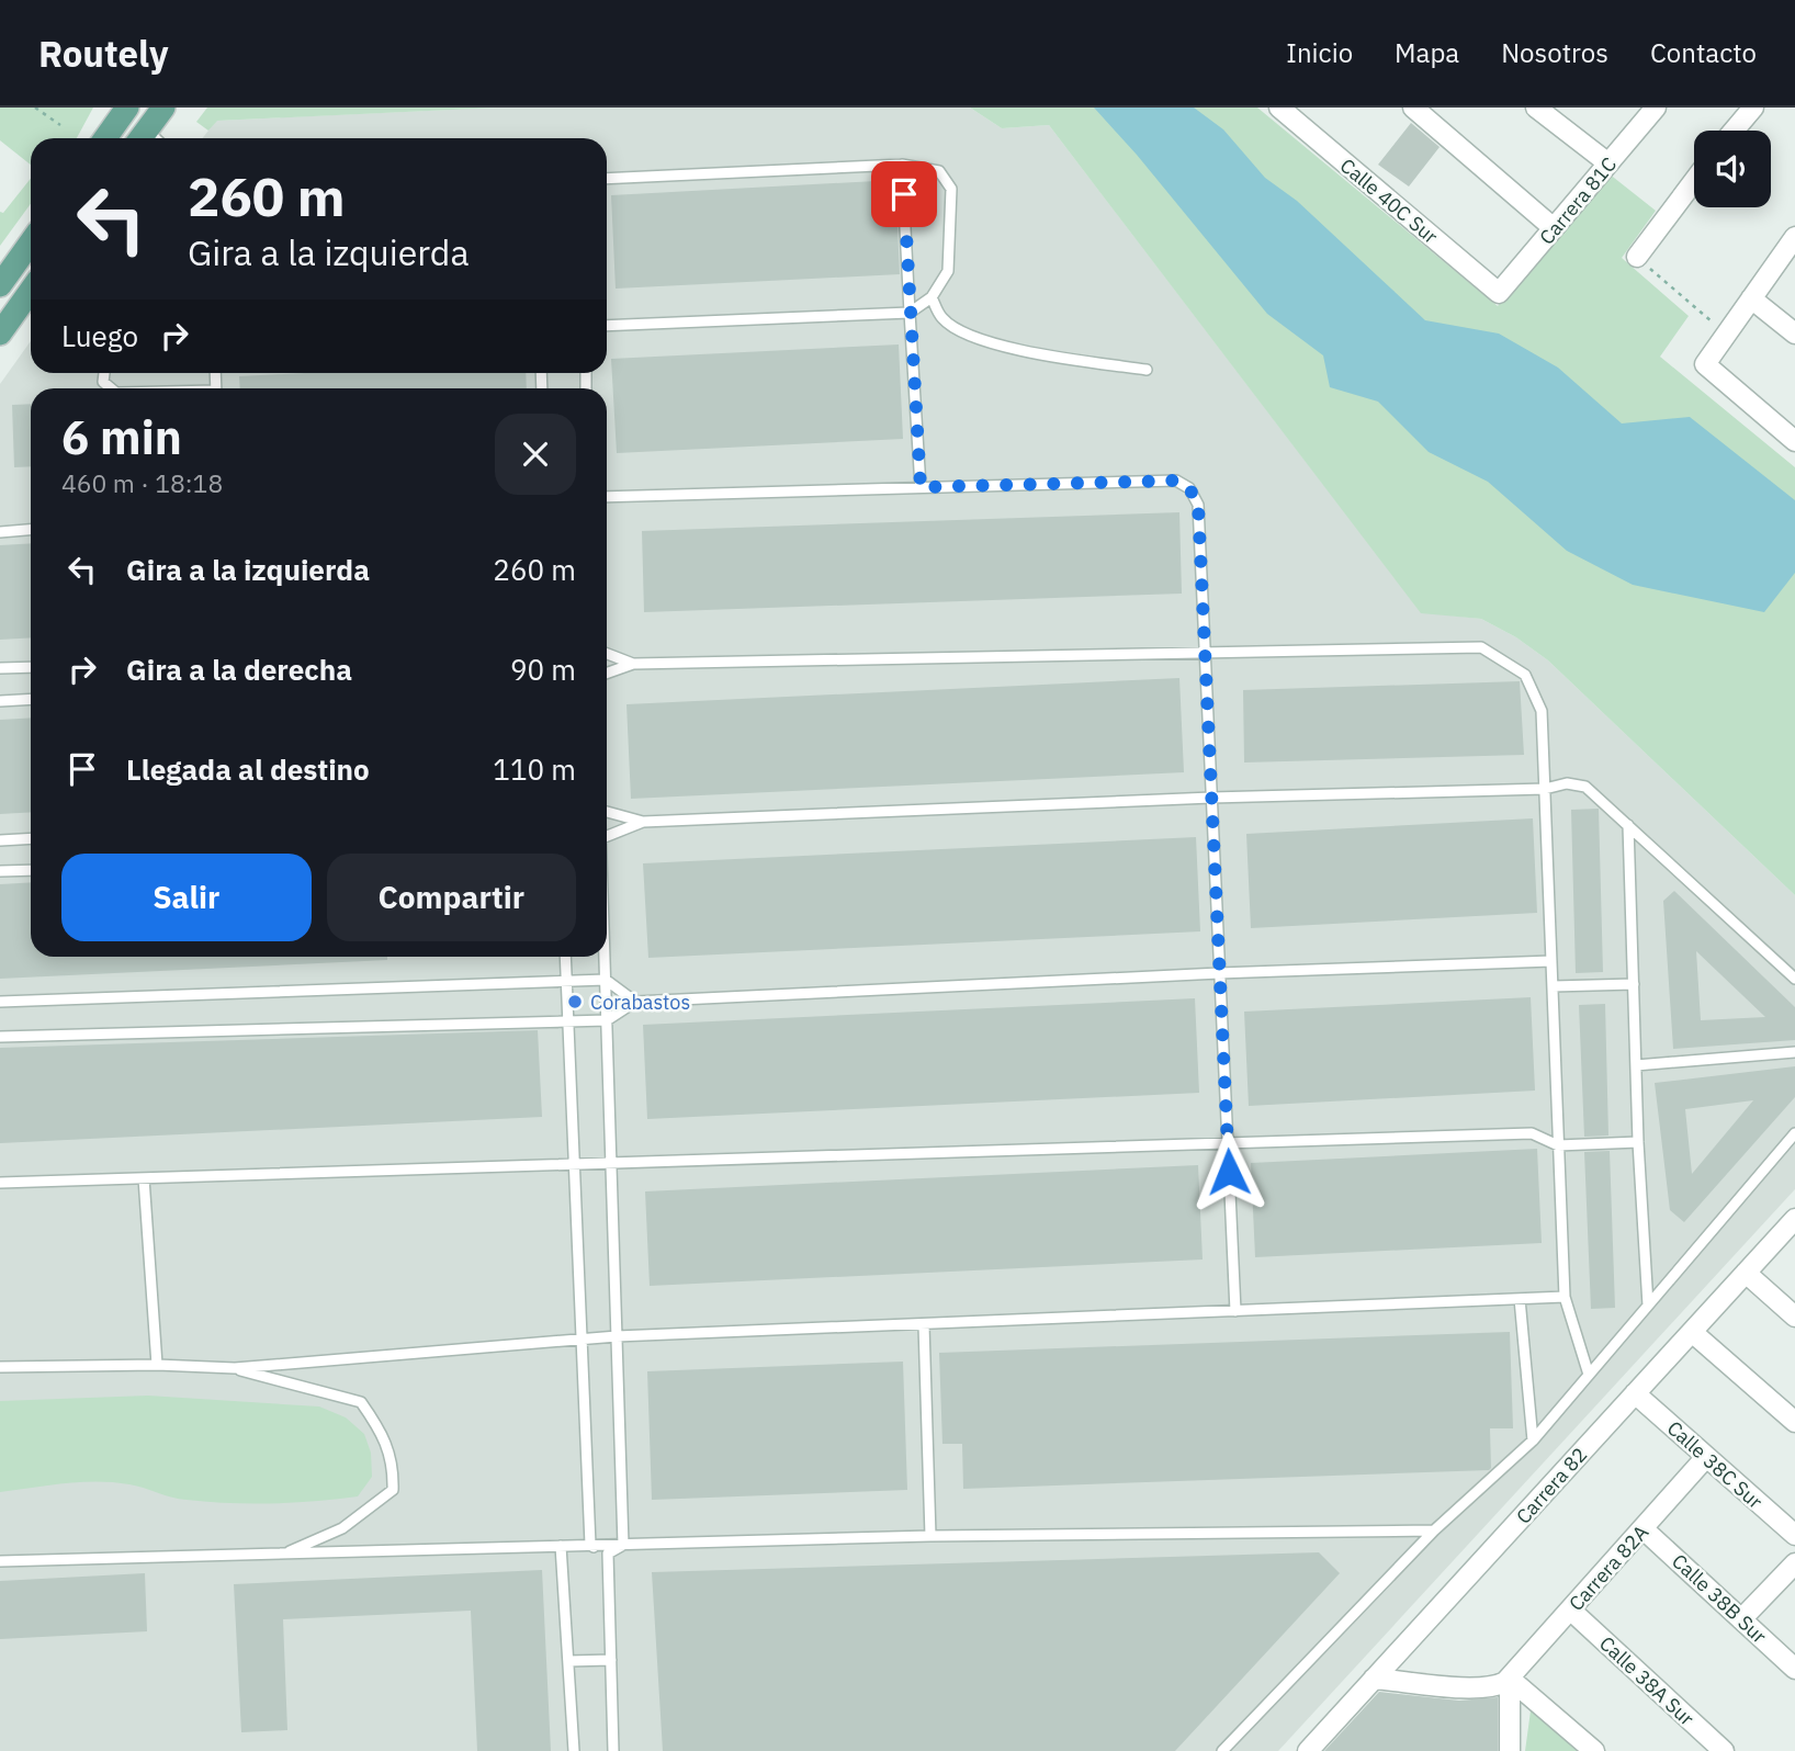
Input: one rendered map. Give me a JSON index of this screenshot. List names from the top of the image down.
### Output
{
  "streets": {
    "street": [
      "Calle 40C Sur",
      "Carrera 81C",
      "Calle 38C Sur",
      "Carrera 82",
      "Carrera 82A",
      "Calle 38B Sur",
      "Calle 38A Sur"
    ]
  },
  "crossings": [
    ["Calle 40C Sur", "Carrera 81C"],
    ["Calle 38C Sur", "Carrera 82"],
    ["Calle 38C Sur", "Carrera 82A"],
    ["Carrera 82A", "Calle 38B Sur"],
    ["Carrera 82A", "Calle 38A Sur"]
  ],
  "places": ["Corabastos"],
  "page": {
    "header": "Routely",
    "nav": [
      "Inicio",
      "Mapa",
      "Nosotros",
      "Contacto"
    ],
    "turn": ["260 m", "Gira a la izquierda"],
    "then": "Luego",
    "heading": ["6 min", "460 m · 18:18"],
    "list": [
      {
        "name": "Gira a la izquierda",
        "value": "260 m"
      },
      {
        "name": "Gira a la derecha",
        "value": "90 m"
      },
      {
        "name": "Llegada al destino",
        "value": "110 m"
      }
    ],
    "buttons": ["Salir", "Compartir"]
  }
}
